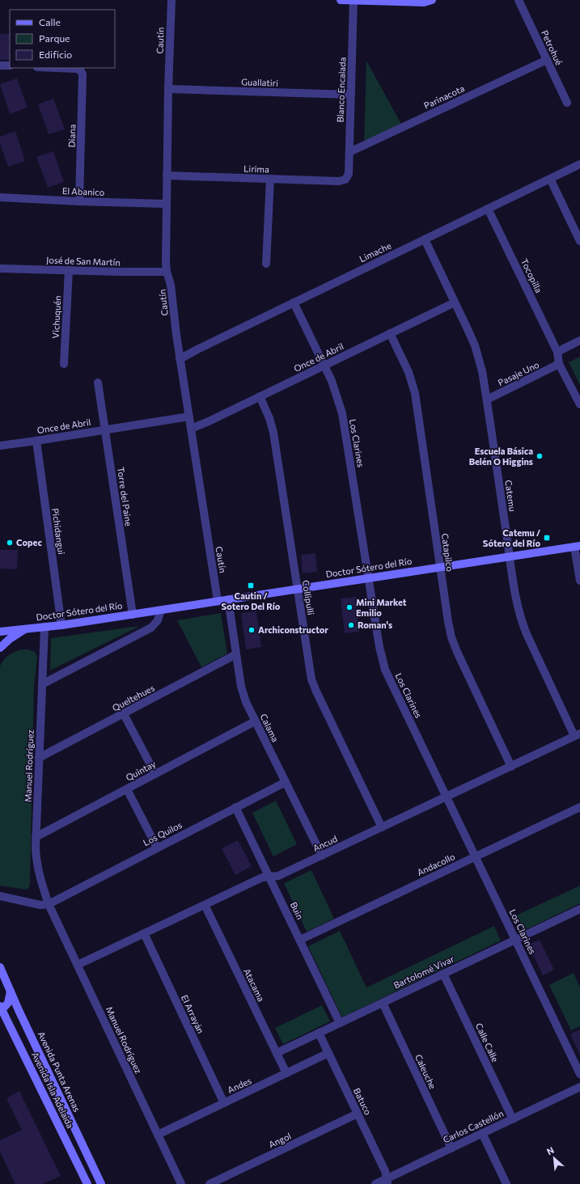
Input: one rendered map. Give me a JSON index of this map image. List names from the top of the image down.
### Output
{
  "streets": {
    "main road": ["Doctor Sótero del Río", "Avenida Punta Arenas", "Avenida Isla Adelaida"],
    "street": [
      "Cautín",
      "Petrohué",
      "Guallatiri",
      "Blanco Encalada",
      "Parinacota",
      "Diana",
      "Lirima",
      "El Abanico",
      "Limache",
      "José de San Martín",
      "Tocopilla",
      "Vichuquén",
      "Once de Abril",
      "Pasaje Uno",
      "Los Clarines",
      "Catemu",
      "Torre del Paine",
      "Pichidangui",
      "Catapilco",
      "Collipulli",
      "Queltehues",
      "Calama",
      "Manuel Rodríguez",
      "Quintay",
      "Los Quilos",
      "Ancud",
      "Andacollo",
      "Buin",
      "Bartolomé Vivar",
      "Atacama",
      "El Arrayán",
      "Calle Calle",
      "Caleuche",
      "Andes",
      "Batuco",
      "Carlos Castellón",
      "Angol"
    ]
  },
  "crossings": [
    ["Cautín", "Guallatiri"],
    ["Cautín", "Lirima"],
    ["Cautín", "El Abanico"],
    ["Cautín", "Limache"],
    ["Cautín", "José de San Martín"],
    ["Cautín", "Once de Abril"],
    ["Cautín", "Doctor Sótero del Río"],
    ["Petrohué", "Parinacota"],
    ["Guallatiri", "Blanco Encalada"],
    ["Blanco Encalada", "Parinacota"],
    ["Blanco Encalada", "Lirima"],
    ["Diana", "El Abanico"],
    ["Limache", "Tocopilla"],
    ["Limache", "Los Clarines"],
    ["Limache", "Catemu"],
    ["José de San Martín", "Vichuquén"],
    ["Tocopilla", "Pasaje Uno"],
    ["Once de Abril", "Los Clarines"],
    ["Once de Abril", "Catemu"],
    ["Once de Abril", "Torre del Paine"],
    ["Once de Abril", "Pichidangui"],
    ["Once de Abril", "Catapilco"],
    ["Once de Abril", "Collipulli"],
    ["Pasaje Uno", "Catemu"],
    ["Los Clarines", "Doctor Sótero del Río"],
    ["Los Clarines", "Ancud"],
    ["Los Clarines", "Andacollo"],
    ["Los Clarines", "Bartolomé Vivar"],
    ["Catemu", "Doctor Sótero del Río"],
    ["Catemu", "Ancud"],
    ["Torre del Paine", "Doctor Sótero del Río"],
    ["Pichidangui", "Doctor Sótero del Río"],
    ["Catapilco", "Doctor Sótero del Río"],
    ["Catapilco", "Ancud"],
    ["Doctor Sótero del Río", "Collipulli"],
    ["Doctor Sótero del Río", "Calama"],
    ["Doctor Sótero del Río", "Manuel Rodríguez"],
    ["Collipulli", "Ancud"],
    ["Queltehues", "Calama"],
    ["Queltehues", "Manuel Rodríguez"],
    ["Calama", "Quintay"],
    ["Calama", "Los Quilos"],
    ["Calama", "Ancud"],
    ["Manuel Rodríguez", "Quintay"],
    ["Manuel Rodríguez", "Los Quilos"],
    ["Manuel Rodríguez", "Ancud"],
    ["Manuel Rodríguez", "Andes"],
    ["Los Quilos", "Buin"],
    ["Ancud", "Buin"],
    ["Ancud", "Atacama"],
    ["Ancud", "El Arrayán"],
    ["Andacollo", "Buin"],
    ["Buin", "Bartolomé Vivar"],
    ["Bartolomé Vivar", "Atacama"],
    ["Bartolomé Vivar", "Calle Calle"],
    ["Bartolomé Vivar", "Caleuche"],
    ["Bartolomé Vivar", "Batuco"],
    ["Atacama", "Andes"],
    ["El Arrayán", "Andes"],
    ["Calle Calle", "Carlos Castellón"],
    ["Caleuche", "Carlos Castellón"],
    ["Andes", "Batuco"],
    ["Batuco", "Carlos Castellón"],
    ["Batuco", "Angol"]
  ],
  "places": {
    "other": [
      "Escuela Básica Belén O Higgins",
      "Copec",
      "Mini Market Emilio",
      "Roman's",
      "Archiconstructor"
    ],
    "transit": ["Catemu / Sótero del Río", "Cautin / Sotero Del Río"]
  },
  "legend": ["Calle", "Parque", "Edificio"],
  "north": "top left"
}
